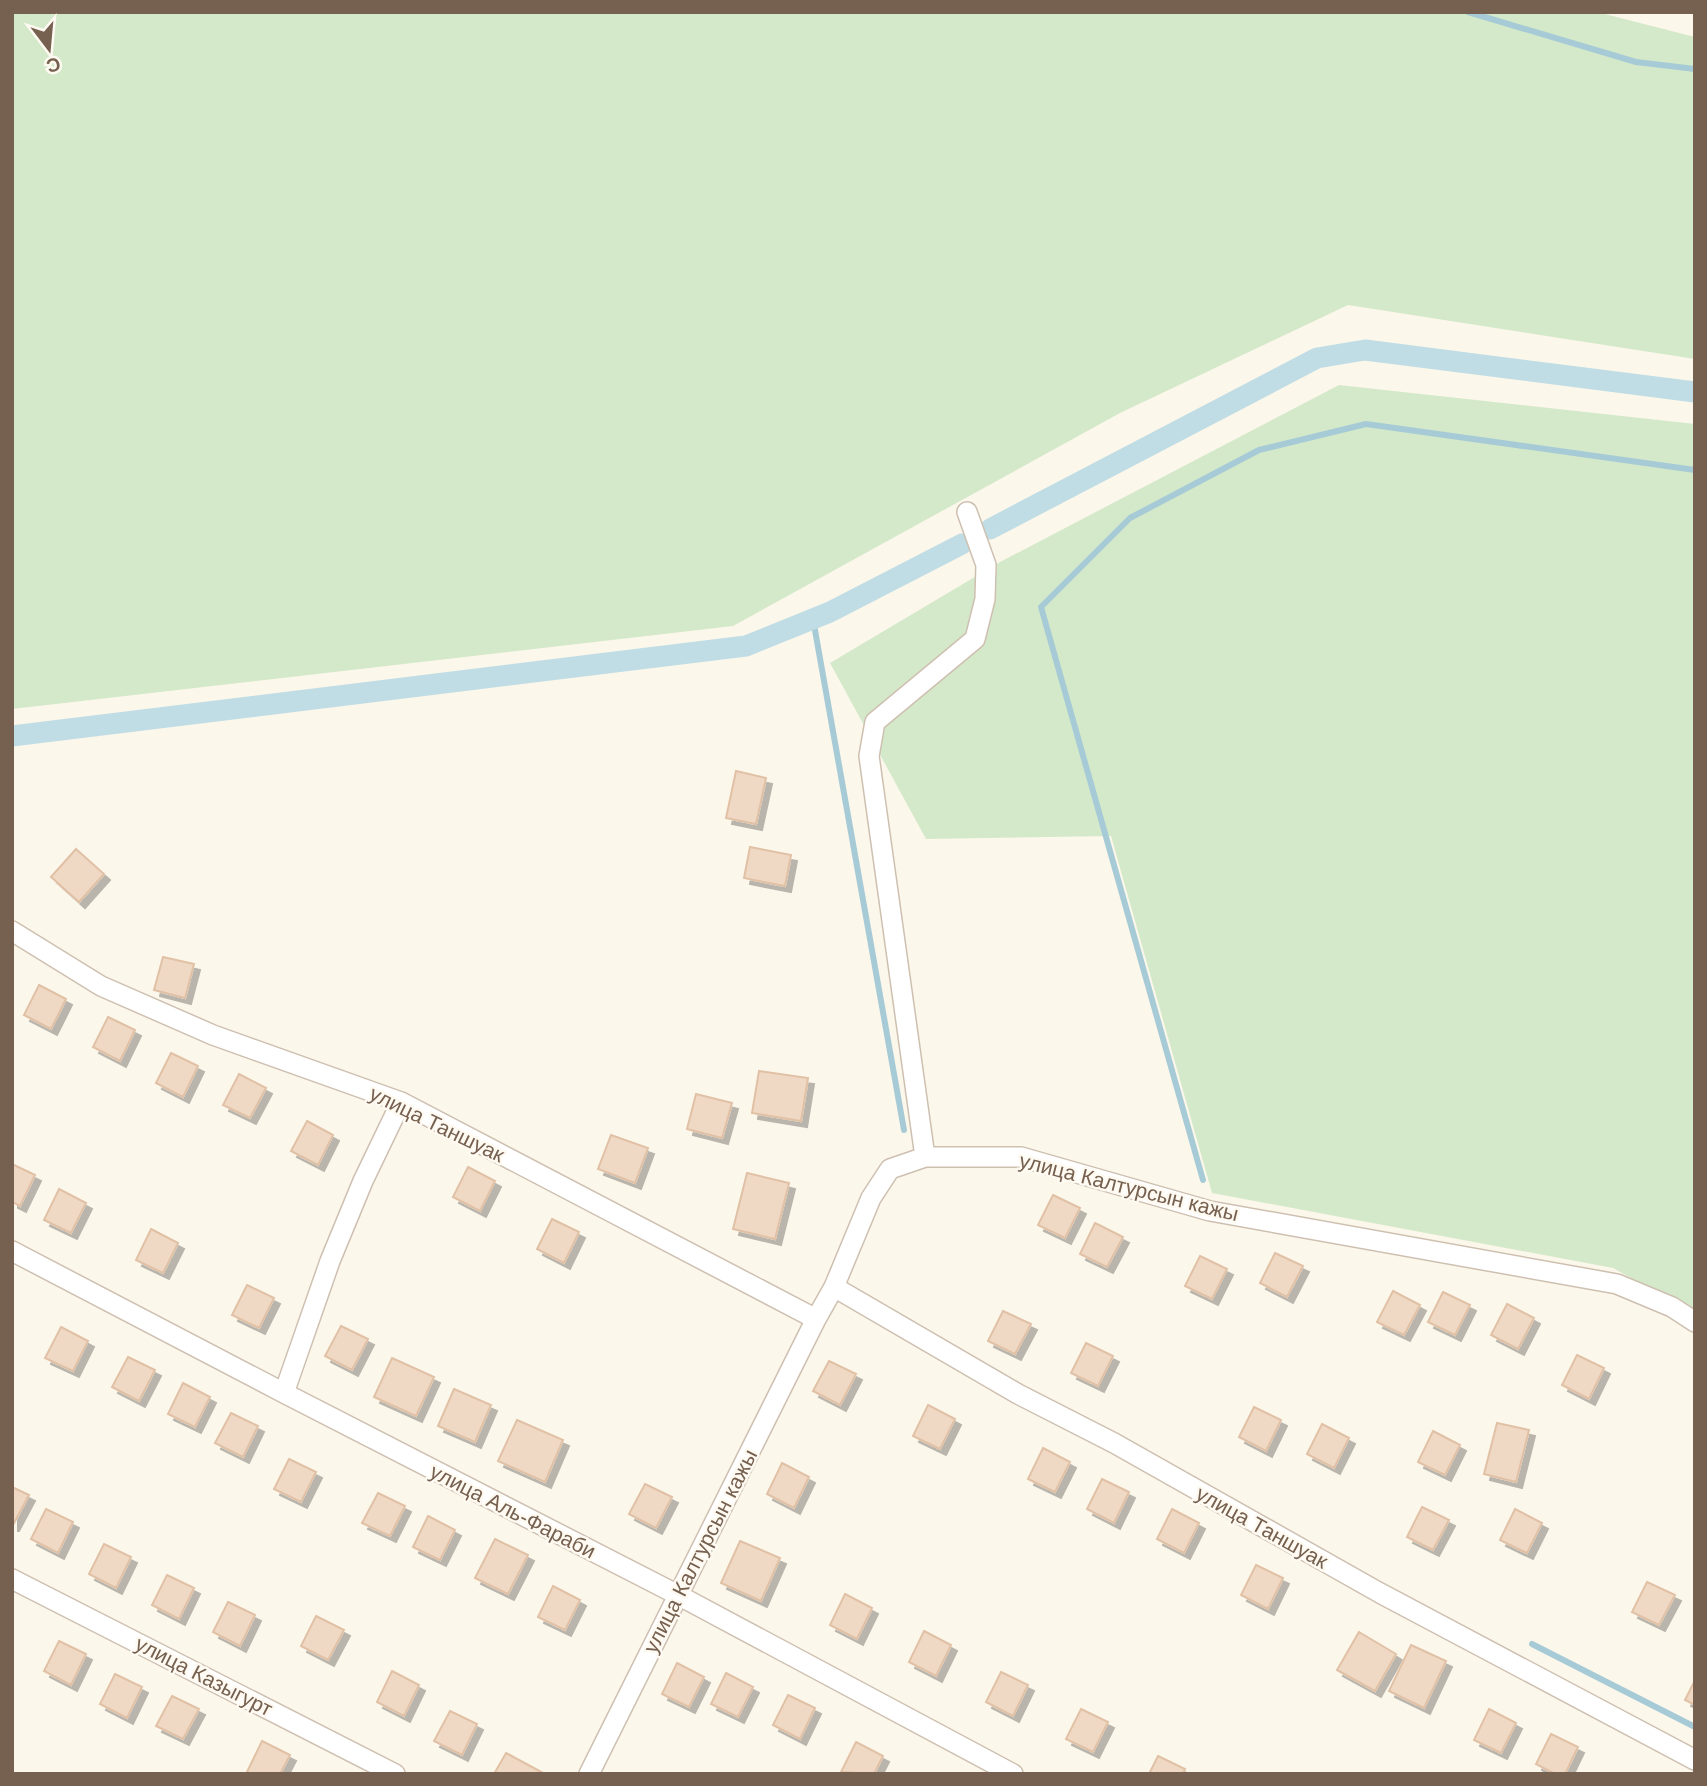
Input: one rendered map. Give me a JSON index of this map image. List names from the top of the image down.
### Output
{
  "streets": {
    "street": [
      "улица Таншуак",
      "улица Калтурсын кажы",
      "улица Аль-Фараби",
      "улица Казыгурт"
    ]
  },
  "crossings": [
    ["улица Таншуак", "улица Калтурсын кажы"],
    ["улица Калтурсын кажы", "улица Аль-Фараби"]
  ],
  "north": "bottom"
}
